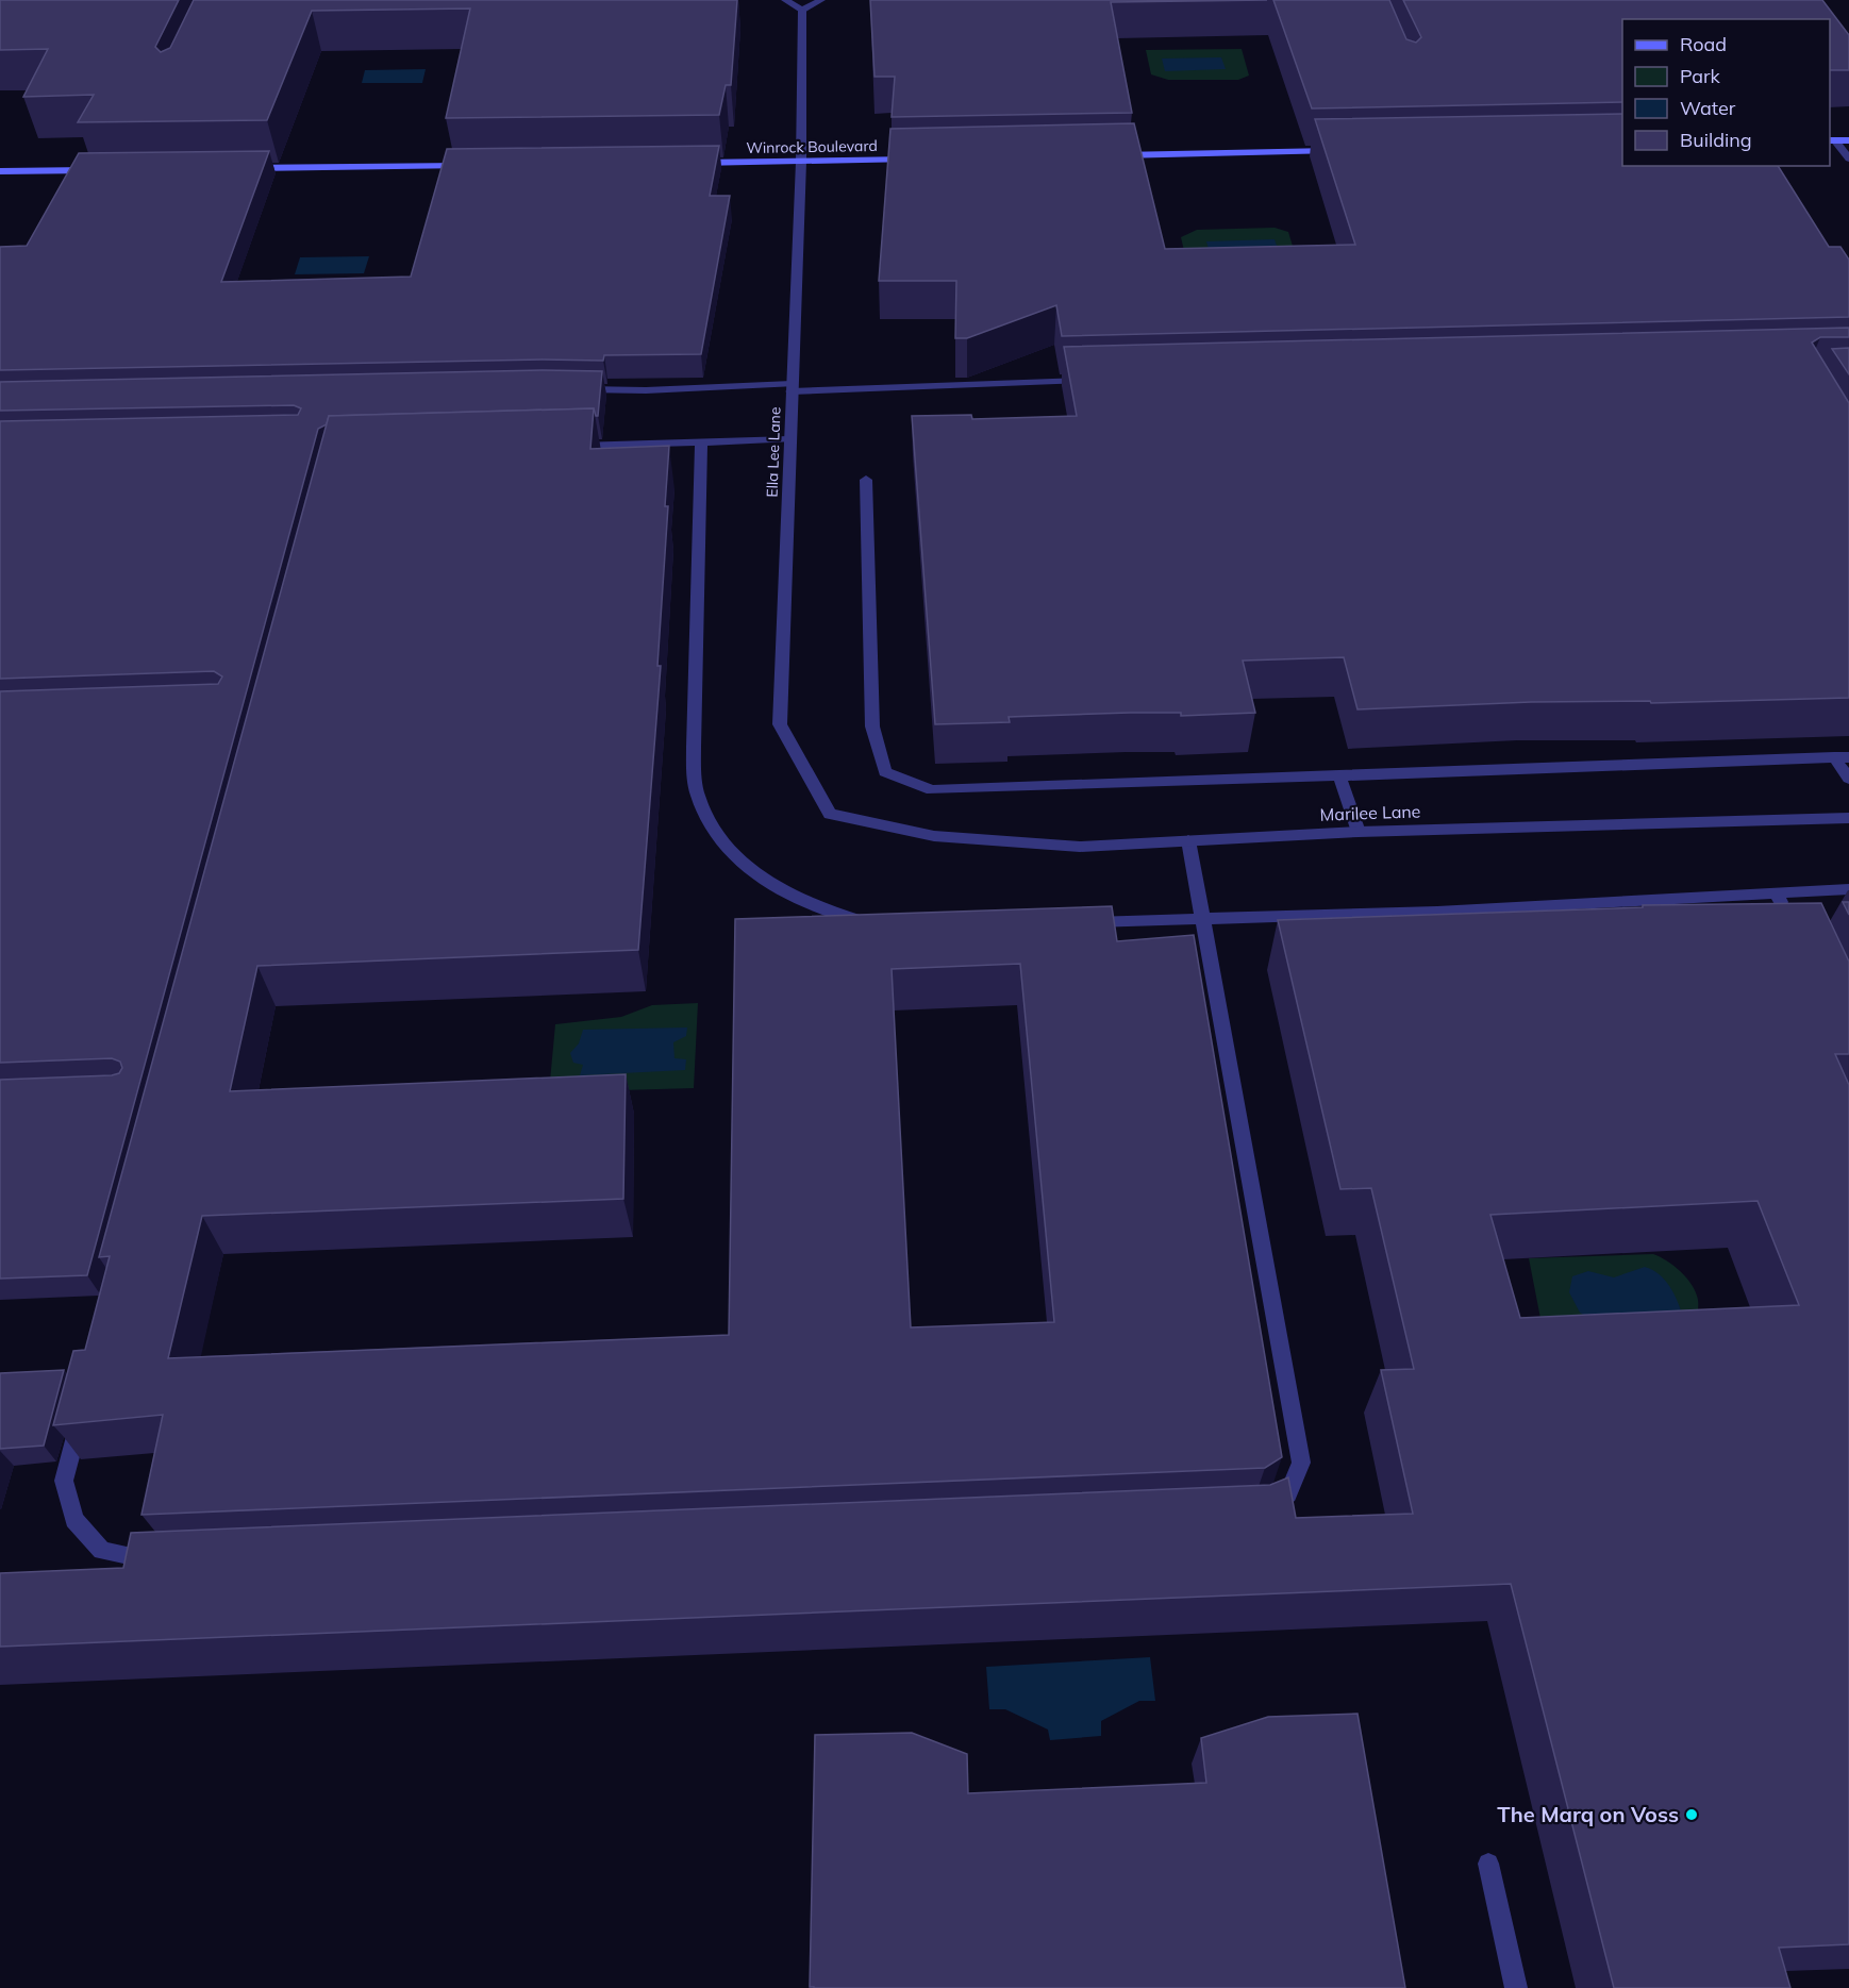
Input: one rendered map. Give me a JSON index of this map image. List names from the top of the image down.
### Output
{
  "streets": {
    "street": ["Winrock Boulevard", "Ella Lee Lane", "Marilee Lane"]
  },
  "crossings": [
    ["Winrock Boulevard", "Ella Lee Lane"],
    ["Ella Lee Lane", "Marilee Lane"]
  ],
  "places": ["The Marq on Voss"],
  "legend": [
    "Road",
    "Park",
    "Water",
    "Building"
  ]
}
